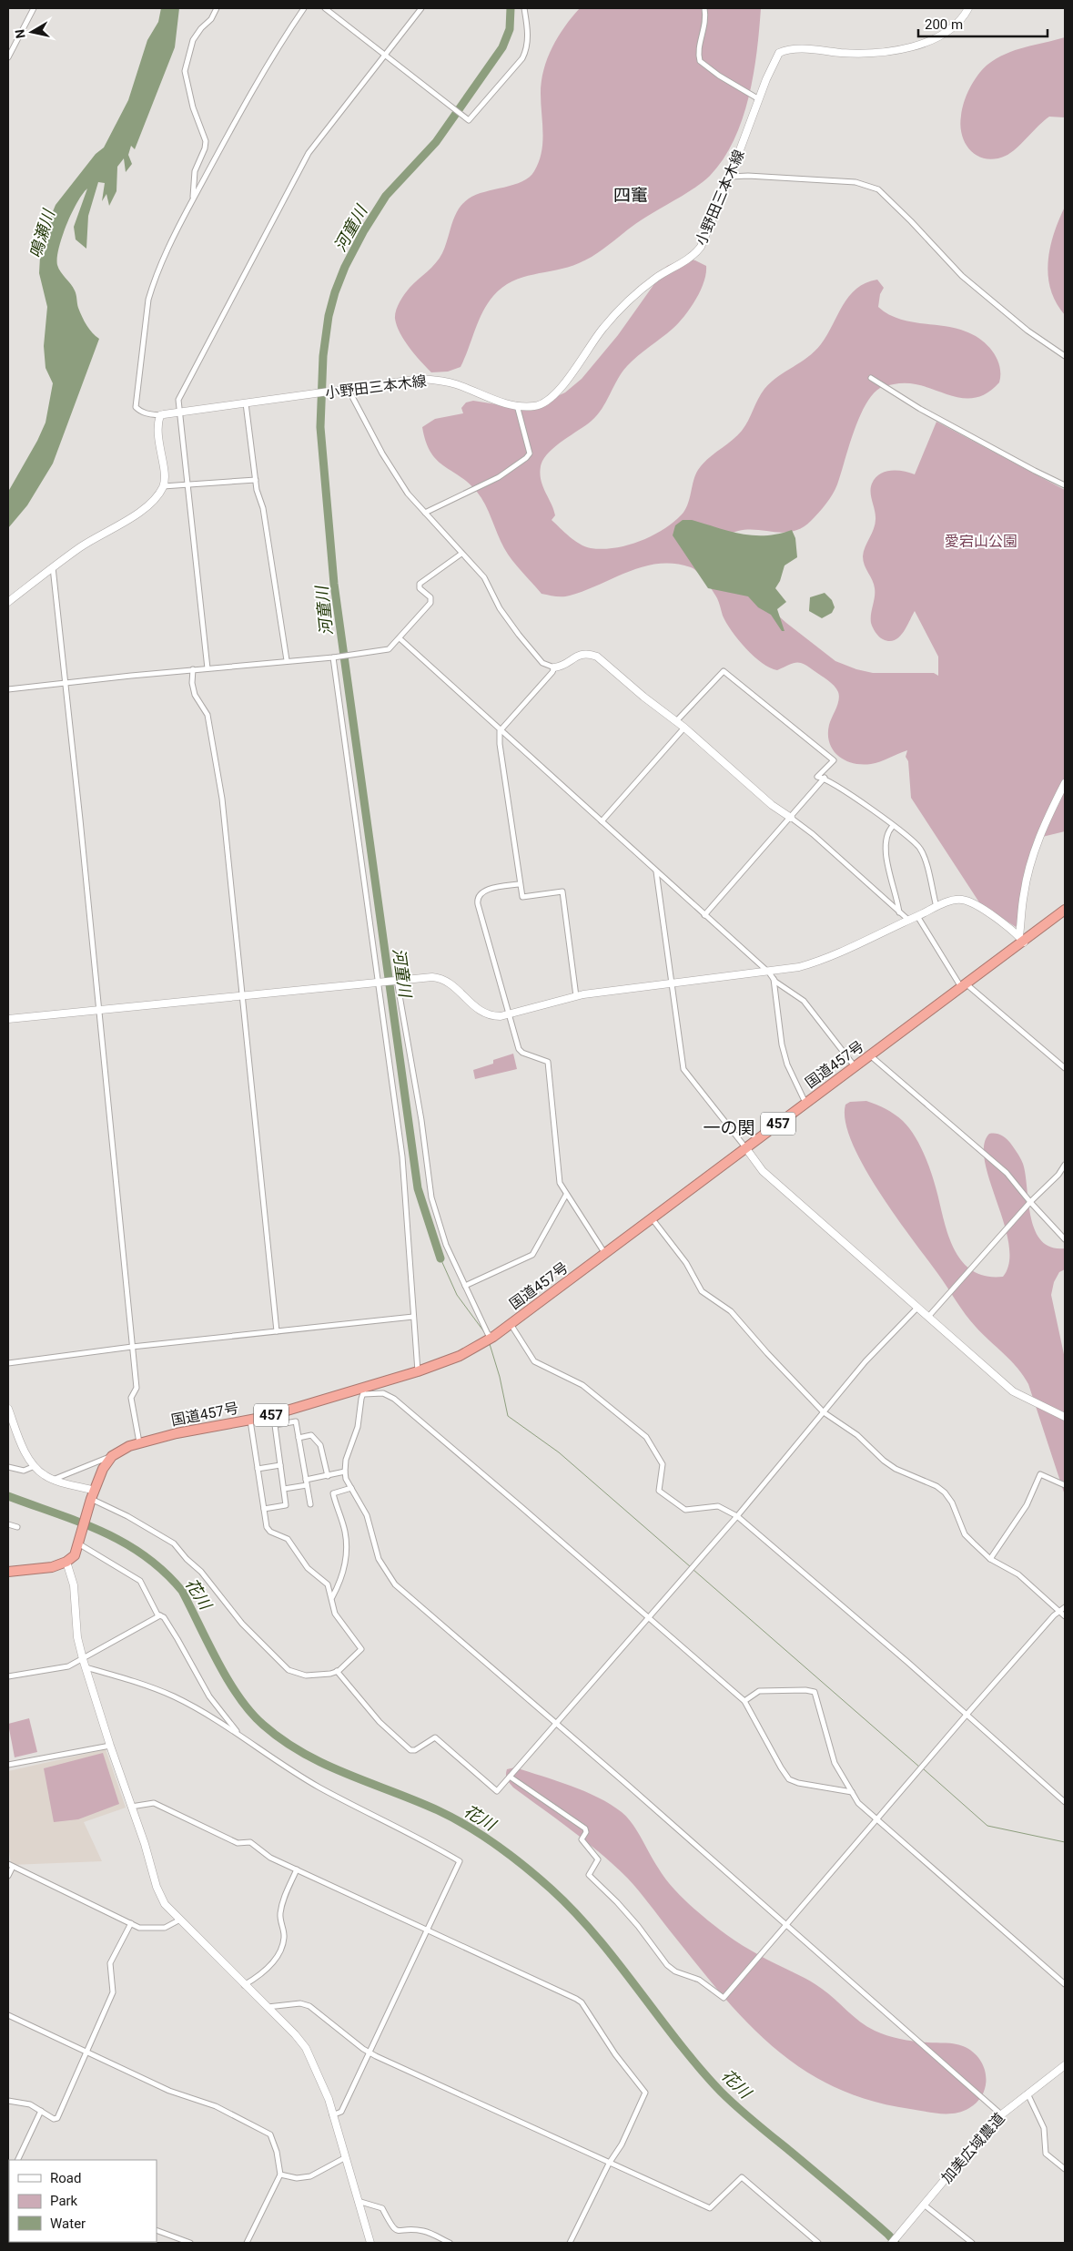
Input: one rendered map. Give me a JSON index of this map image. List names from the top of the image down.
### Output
{
  "streets": {
    "highway": ["国道457号", "457"],
    "street": ["小野田三本木線", "加美広域農道"]
  },
  "districts": ["四竃", "一の関"],
  "water": ["河童川", "鳴瀬川", "花川"],
  "parks": ["愛宕山公園"],
  "legend": ["Road", "Park", "Water"],
  "scale_bar": "200 m",
  "north": "left"
}
